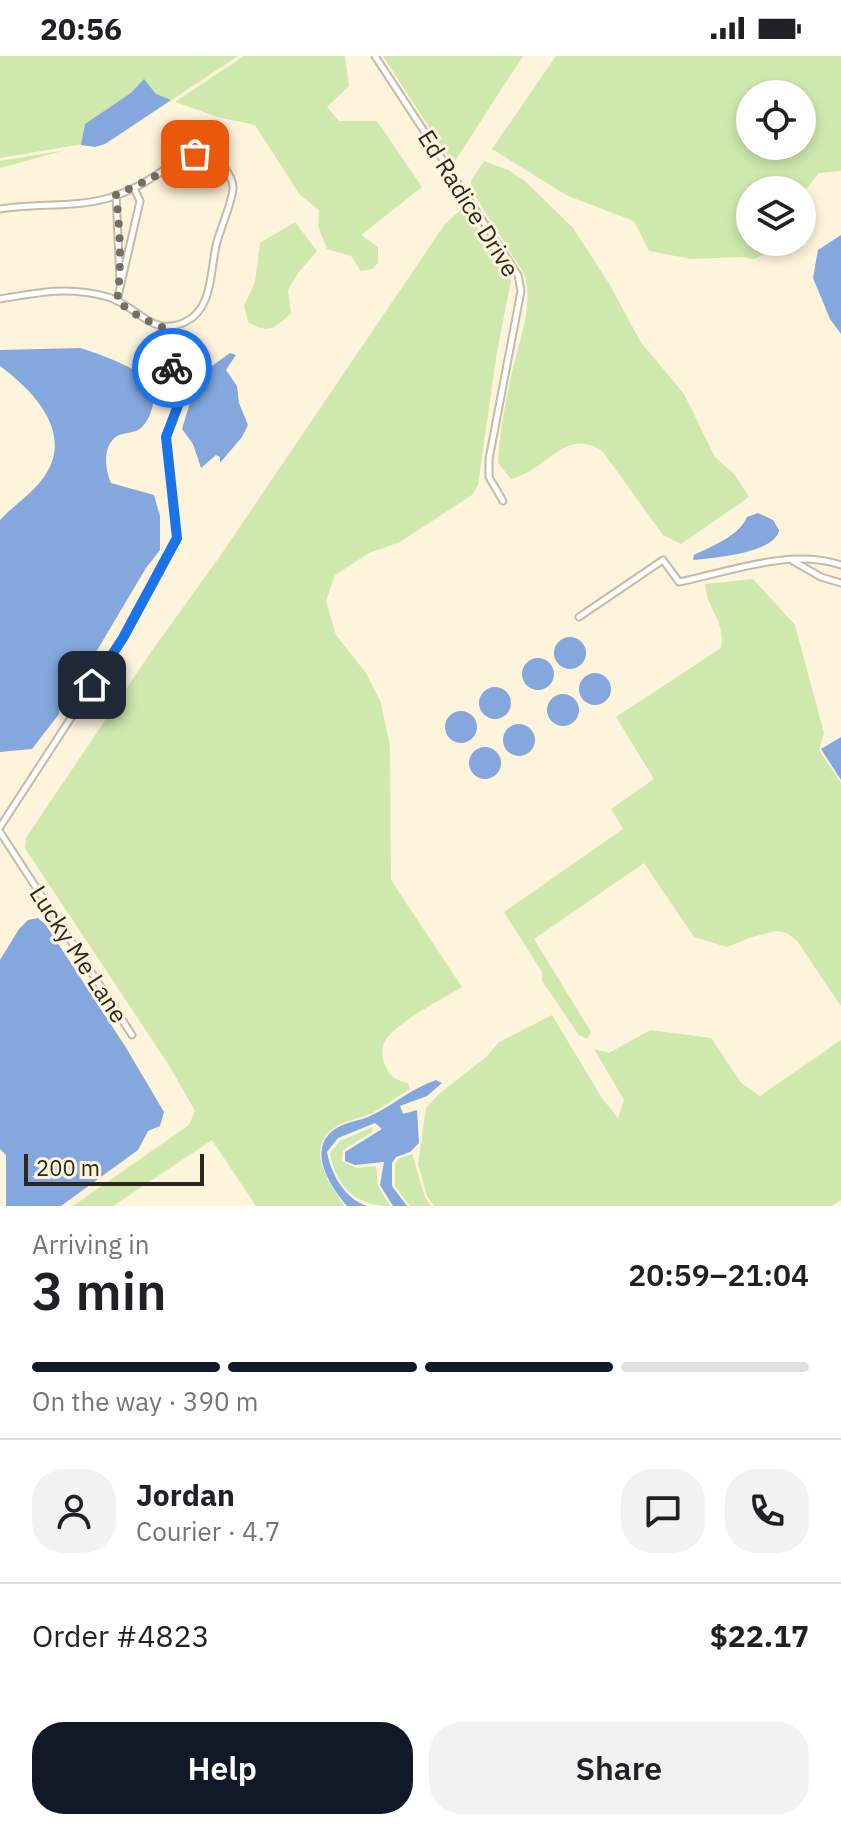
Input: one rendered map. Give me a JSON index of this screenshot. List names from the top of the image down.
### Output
{
  "streets": {
    "street": ["Ed Radice Drive", "Lucky Me Lane"]
  },
  "scale_bar": "200 m",
  "page": {
    "status": "20:56",
    "scale": "200 m",
    "heading": ["3 min", "Arriving in", "20:59–21:04"],
    "panel": [
      "Jordan",
      "Courier · 4.7",
      "Order #4823",
      "$22.17"
    ],
    "bar": "On the way · 390 m",
    "buttons": ["Help", "Share"]
  }
}
